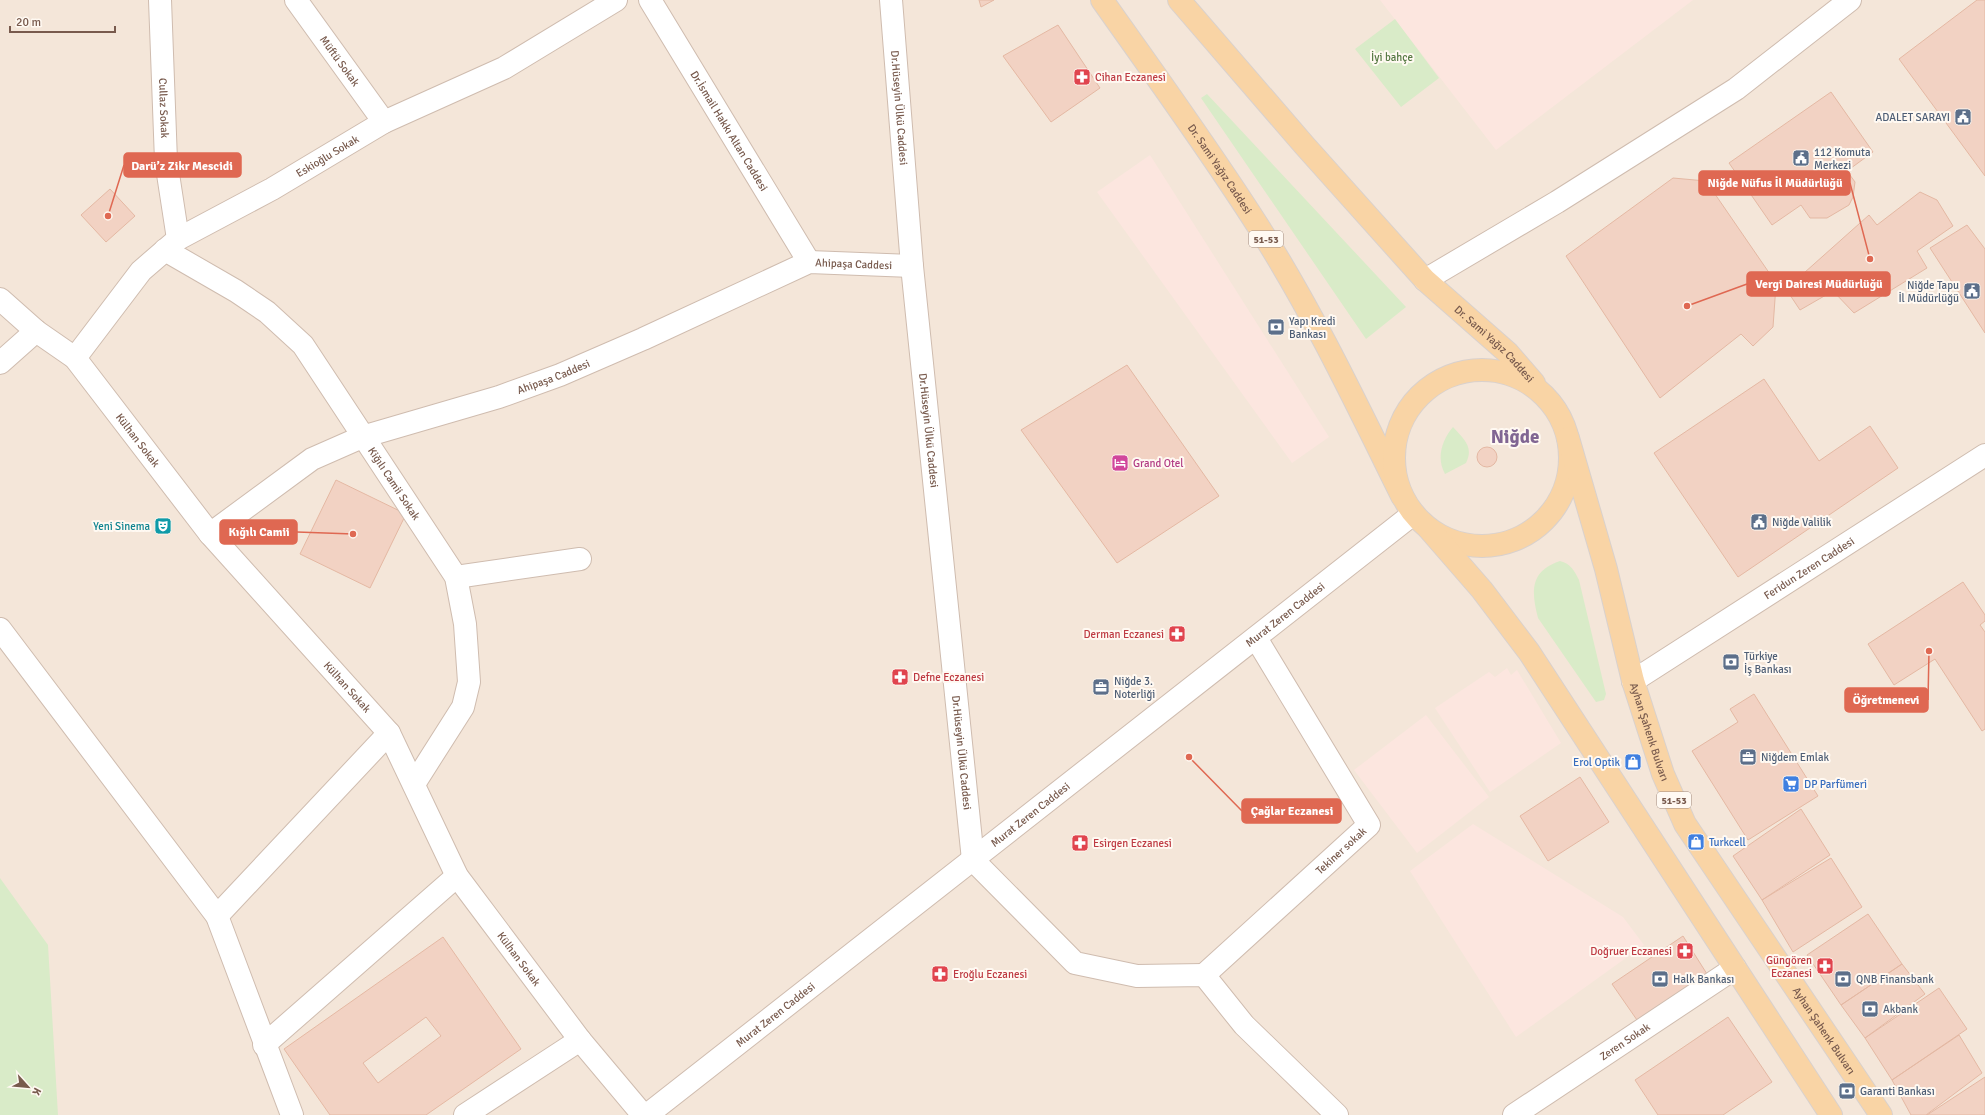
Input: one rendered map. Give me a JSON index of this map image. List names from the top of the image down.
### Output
{
  "streets": {
    "main road": ["Dr. Sami Yağız Caddesi", "51-53", "Ayhan Şahenk Bulvarı"],
    "street": [
      "Müftü Sokak",
      "Cullaz Sokak",
      "Dr.Hüseyin Ülkü Caddesi",
      "Dr.İsmail Hakkı Altan Caddesi",
      "Eskioğlu Sokak",
      "Ahipaşa Caddesi",
      "Külhan Sokak",
      "Kiğılı Camii Sokak",
      "Feridun Zeren Caddesi",
      "Murat Zeren Caddesi",
      "Tekiner sokak",
      "Zeren Sokak"
    ]
  },
  "crossings": [
    ["Müftü Sokak", "Eskioğlu Sokak"],
    ["Cullaz Sokak", "Eskioğlu Sokak"],
    ["Cullaz Sokak", "Kiğılı Camii Sokak"],
    ["Dr.Hüseyin Ülkü Caddesi", "Ahipaşa Caddesi"],
    ["Dr.Hüseyin Ülkü Caddesi", "Murat Zeren Caddesi"],
    ["Dr.İsmail Hakkı Altan Caddesi", "Ahipaşa Caddesi"],
    ["Eskioğlu Sokak", "Külhan Sokak"],
    ["Eskioğlu Sokak", "Kiğılı Camii Sokak"],
    ["Ahipaşa Caddesi", "Külhan Sokak"],
    ["Ahipaşa Caddesi", "Kiğılı Camii Sokak"],
    ["Külhan Sokak", "Kiğılı Camii Sokak"],
    ["Feridun Zeren Caddesi", "Ayhan Şahenk Bulvarı"],
    ["Murat Zeren Caddesi", "Tekiner sokak"]
  ],
  "districts": ["Niğde"],
  "parks": ["İyi bahçe"],
  "places": {
    "pharmacy": [
      "Cihan Eczanesi",
      "Derman Eczanesi",
      "Defne Eczanesi",
      "Esirgen Eczanesi",
      "Doğruer Eczanesi",
      "Güngören Eczanesi",
      "Eroğlu Eczanesi"
    ],
    "public building": [
      "ADALET SARAYI",
      "112 Komuta Merkezi",
      "Niğde Tapu İl Müdürlüğü",
      "Niğde Valilik"
    ],
    "other": [
      "Darü’z Zikr Mescidi",
      "Niğde Nüfus İl Müdürlüğü",
      "Vergi Dairesi Müdürlüğü",
      "Kığılı Camii",
      "Öğretmenevi",
      "Çağlar Eczanesi"
    ],
    "bank": [
      "Yapı Kredi Bankası",
      "Türkiye İş Bankası",
      "Halk Bankası",
      "QNB Finansbank",
      "Akbank",
      "Garanti Bankası"
    ],
    "hotel": ["Grand Otel"],
    "theatre": ["Yeni Sinema"],
    "office": ["Niğde 3. Noterliği", "Niğdem Emlak"],
    "shop": ["Erol Optik", "Turkcell"],
    "supermarket": ["DP Parfümeri"]
  },
  "scale_bar": "20 m",
  "north": "bottom right"
}
